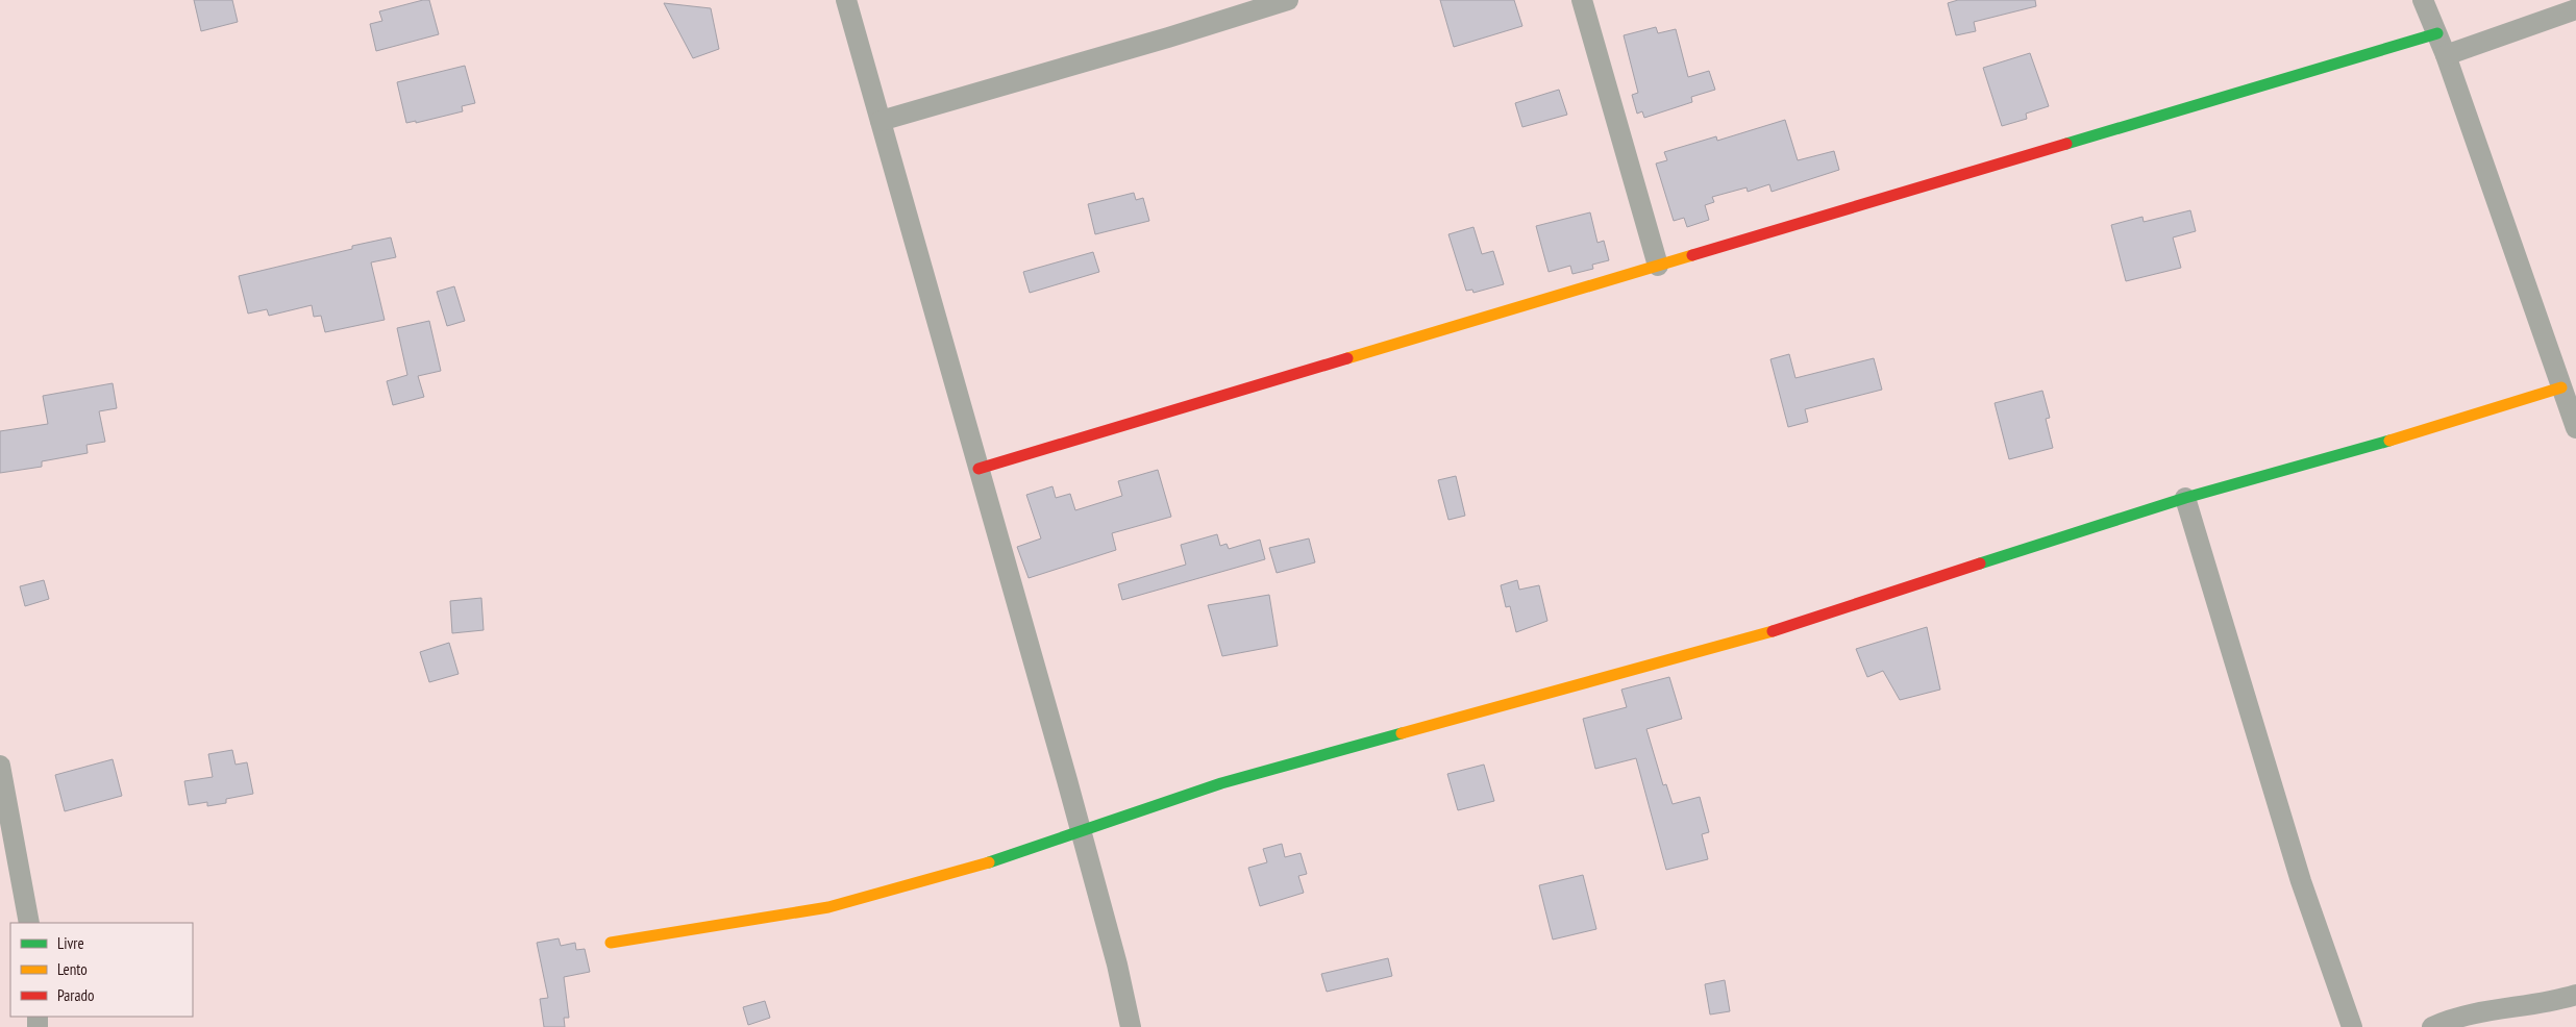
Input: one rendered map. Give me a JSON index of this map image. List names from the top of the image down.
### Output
{
  "legend": ["Livre", "Lento", "Parado"]
}
